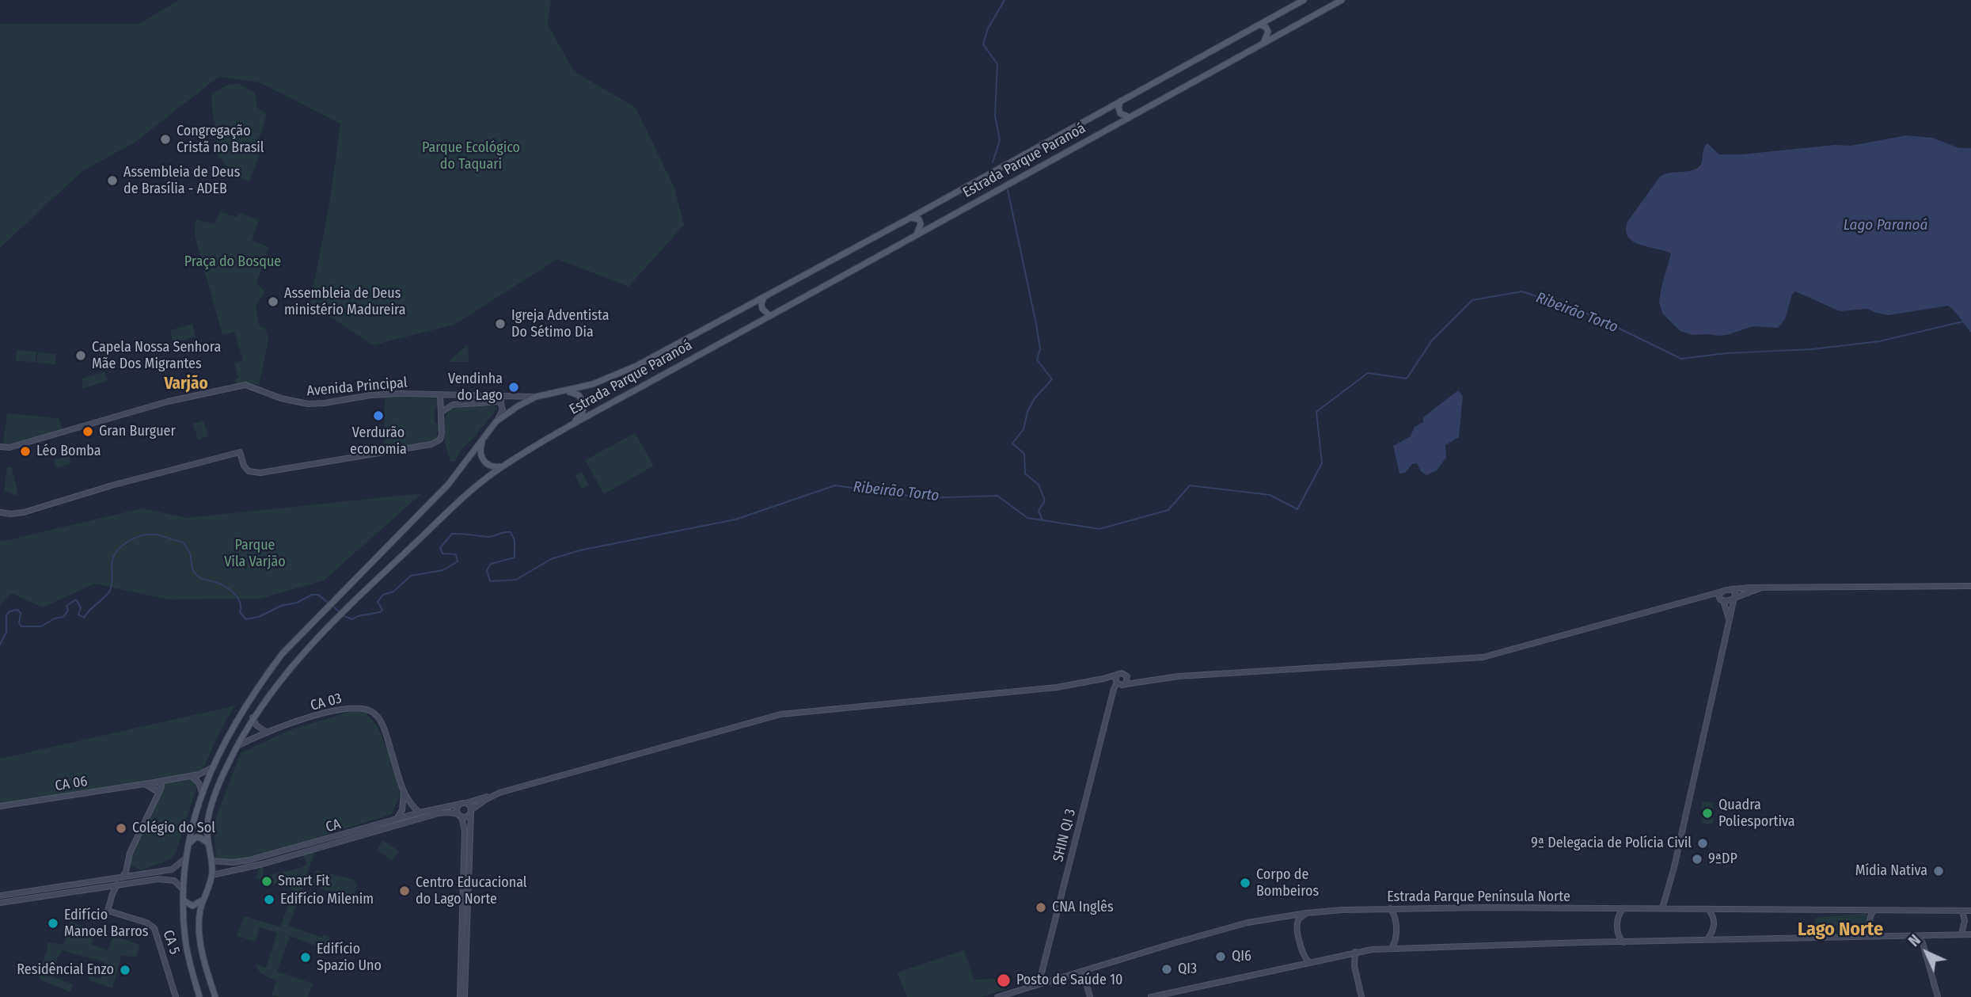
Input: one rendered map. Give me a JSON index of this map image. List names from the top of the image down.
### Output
{
  "streets": {
    "main road": ["Estrada Parque Paranoá"],
    "street": [
      "Avenida Principal",
      "CA 03",
      "CA 06",
      "CA",
      "SHIN QI 3",
      "Estrada Parque Península Norte",
      "CA 5"
    ]
  },
  "crossings": [
    ["Estrada Parque Paranoá", "Avenida Principal"],
    ["Estrada Parque Paranoá", "CA 03"],
    ["Estrada Parque Paranoá", "CA 06"],
    ["Estrada Parque Paranoá", "CA"],
    ["CA 03", "CA"],
    ["SHIN QI 3", "Estrada Parque Península Norte"]
  ],
  "districts": ["Varjão", "Lago Norte"],
  "water": ["Lago Paranoá", "Ribeirão Torto"],
  "parks": ["Parque Ecológico do Taquari", "Praça do Bosque", "Parque Vila Varjão"],
  "places": [
    "Congregação Cristã no Brasil",
    "Assembleia de Deus de Brasília - ADEB",
    "Assembleia de Deus ministério Madureira",
    "Igreja Adventista Do Sétimo Dia",
    "Capela Nossa Senhora Mãe Dos Migrantes",
    "Vendinha do Lago",
    "Verdurão economia",
    "Gran Burguer",
    "Léo Bomba",
    "Quadra Poliesportiva",
    "Colégio do Sol",
    "9ª Delegacia de Polícia Civil",
    "9ªDP",
    "Mídia Nativa",
    "Smart Fit",
    "Corpo de Bombeiros",
    "Centro Educacional do Lago Norte",
    "Edifício Milenim",
    "CNA Inglês",
    "Edifício Manoel Barros",
    "QI6",
    "Edifício Spazio Uno",
    "QI3",
    "Residêncial Enzo",
    "Posto de Saúde 10"
  ],
  "north": "top left"
}
